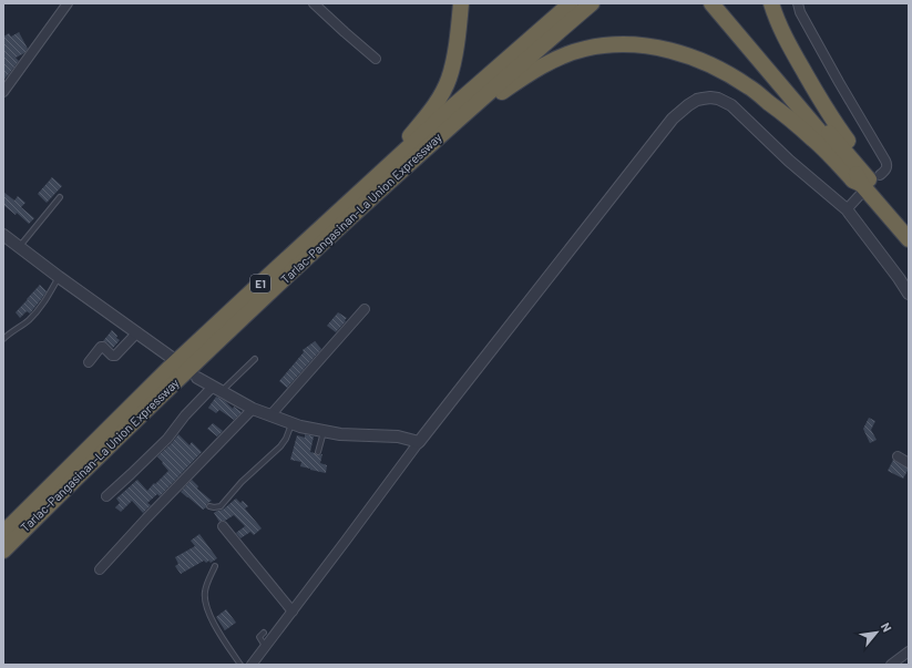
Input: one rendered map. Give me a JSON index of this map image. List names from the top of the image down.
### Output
{
  "streets": {
    "highway": ["Tarlac-Pangasinan-La Union Expressway", "E1"]
  },
  "north": "top right"
}
